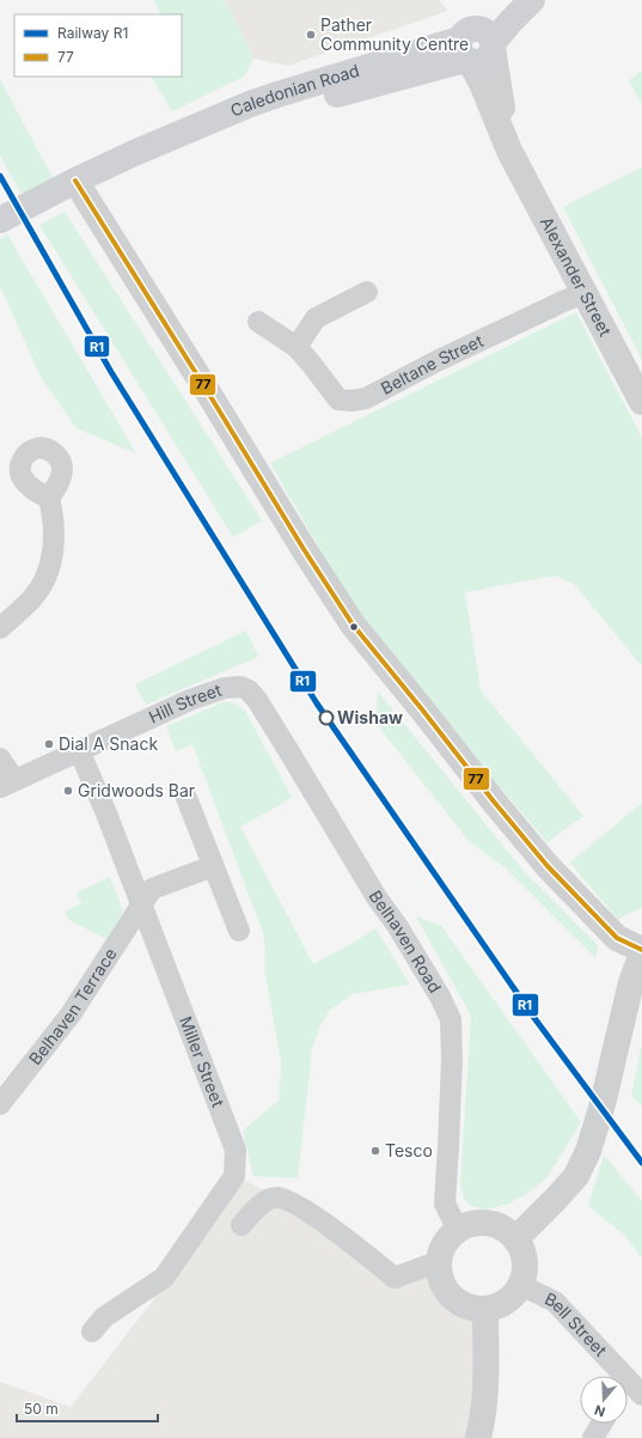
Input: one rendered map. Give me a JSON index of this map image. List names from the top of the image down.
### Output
{
  "streets": {
    "main road": ["Caledonian Road"],
    "street": [
      "Alexander Street",
      "Beltane Street",
      "Hill Street",
      "Belhaven Road",
      "Belhaven Terrace",
      "Miller Street",
      "Bell Street"
    ]
  },
  "crossings": [
    ["Caledonian Road", "Alexander Street"],
    ["Alexander Street", "Beltane Street"],
    ["Hill Street", "Belhaven Road"],
    ["Hill Street", "Miller Street"],
    ["Belhaven Road", "Bell Street"],
    ["Belhaven Terrace", "Miller Street"]
  ],
  "places": [
    "Pather Community Centre",
    "Wishaw",
    "Dial A Snack",
    "Gridwoods Bar",
    "Tesco"
  ],
  "lines": ["rail line R1", "transit line 77"],
  "legend": ["Railway R1", "77"],
  "scale_bar": "50 m",
  "north": "bottom"
}
